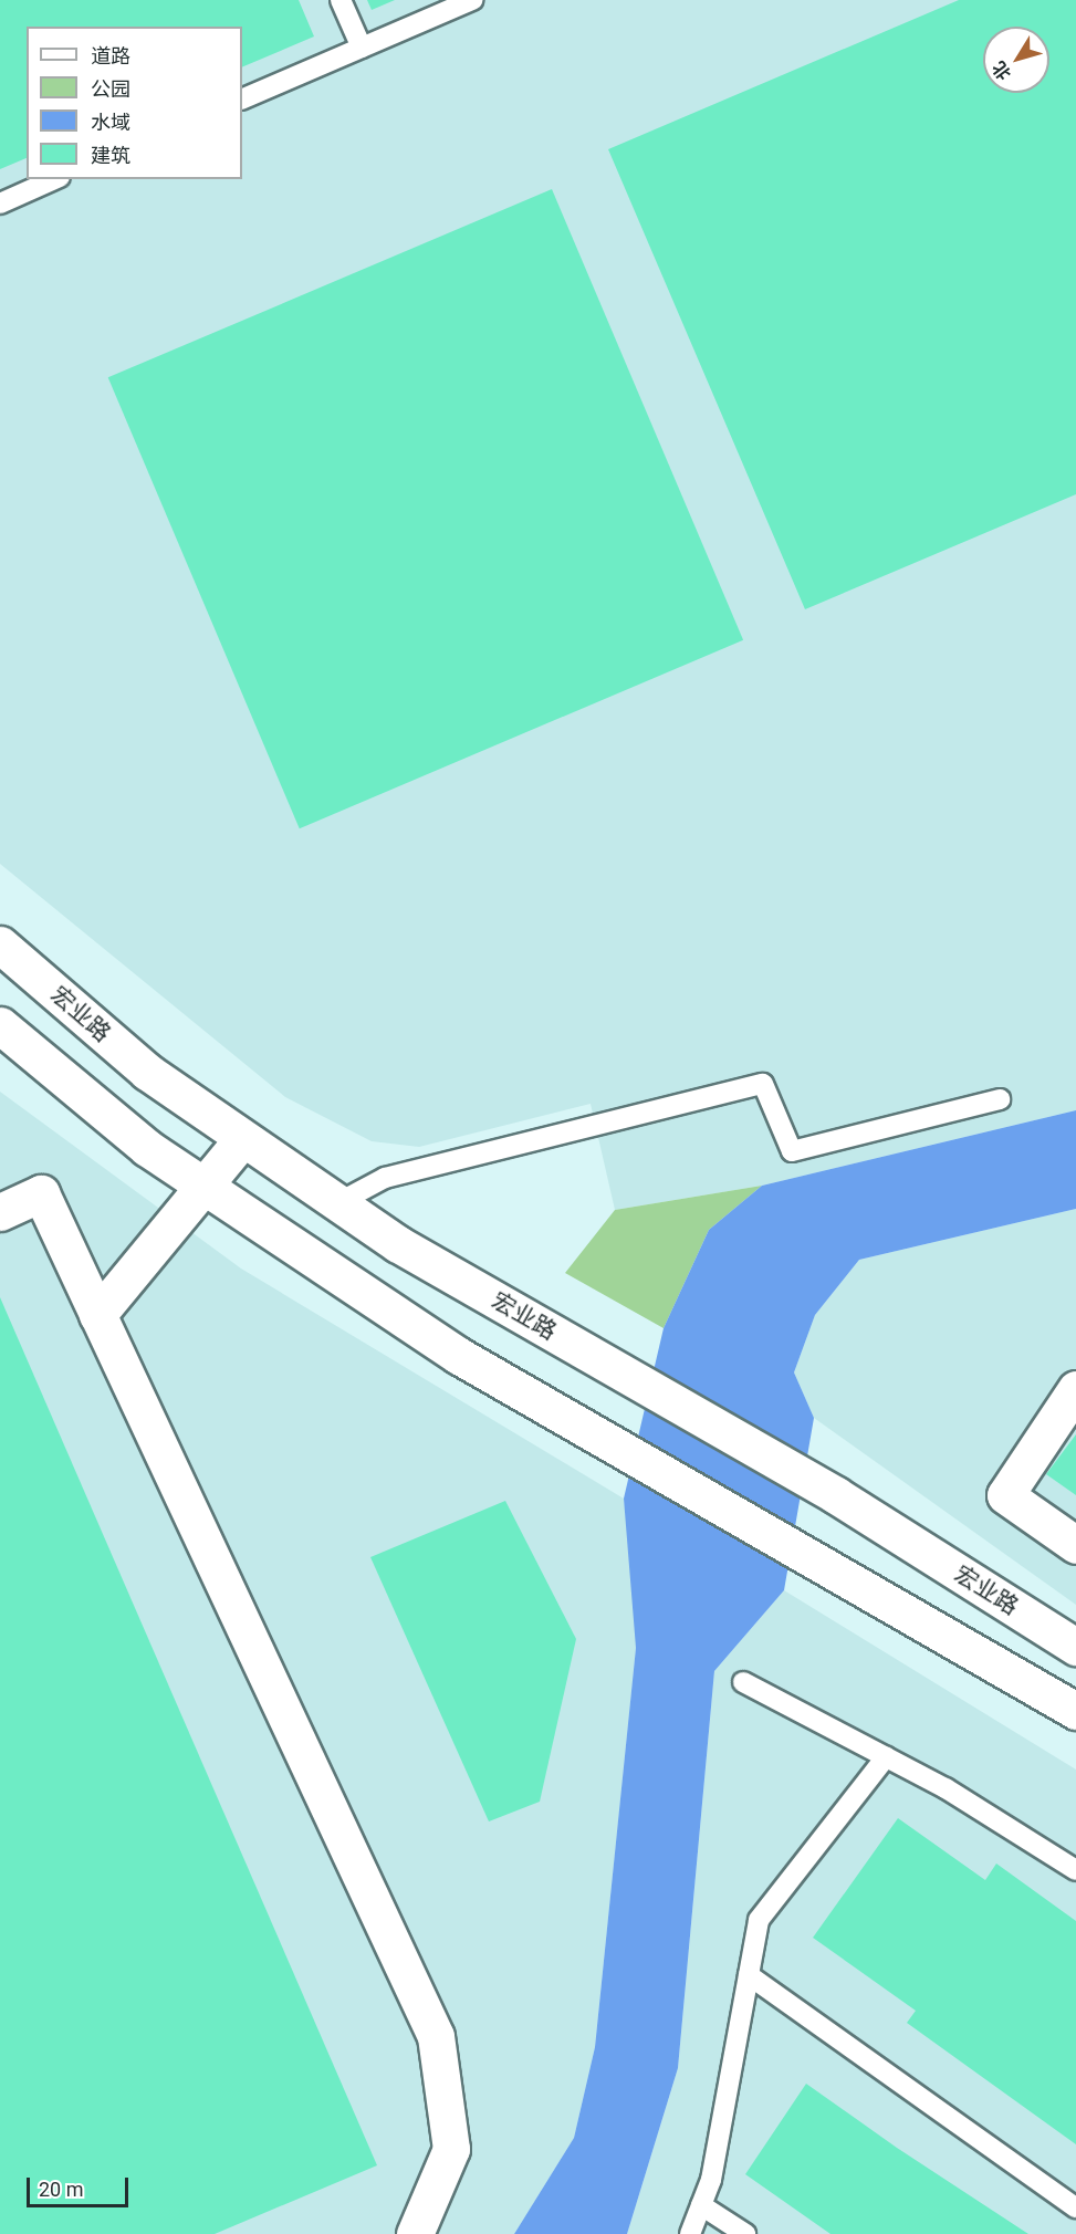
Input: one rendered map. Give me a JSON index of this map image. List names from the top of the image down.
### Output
{
  "streets": {
    "street": ["宏业路"]
  },
  "legend": [
    "道路",
    "公园",
    "水域",
    "建筑"
  ],
  "scale_bar": "20 m",
  "north": "bottom left"
}
